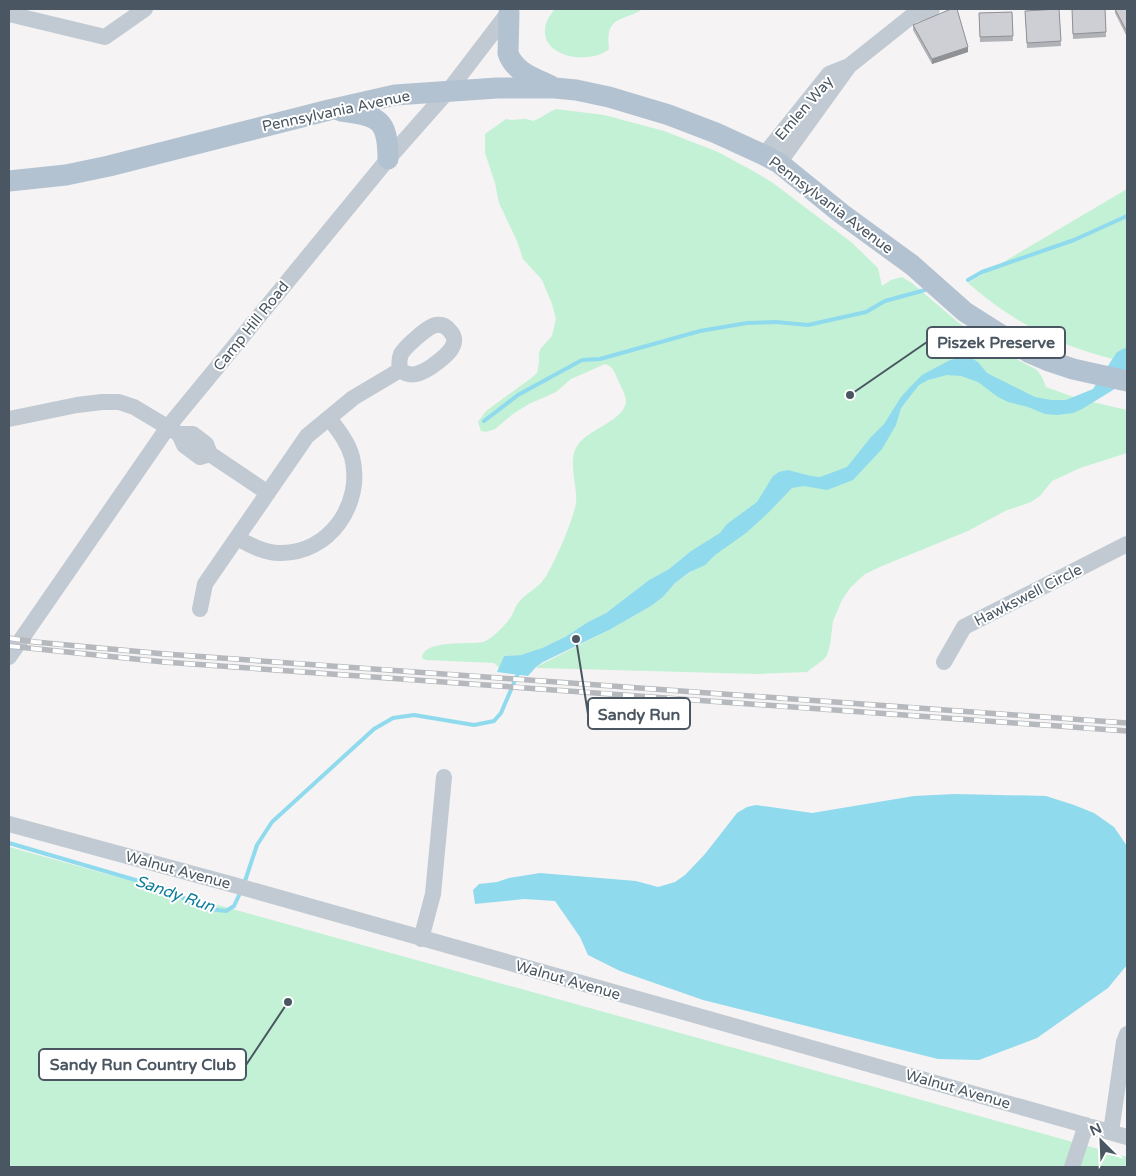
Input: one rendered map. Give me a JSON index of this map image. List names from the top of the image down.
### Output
{
  "streets": {
    "main road": ["Pennsylvania Avenue"],
    "street": [
      "Emlen Way",
      "Camp Hill Road",
      "Hawkswell Circle",
      "Walnut Avenue"
    ]
  },
  "crossings": [
    ["Emlen Way", "Pennsylvania Avenue"],
    ["Pennsylvania Avenue", "Camp Hill Road"]
  ],
  "water": ["Sandy Run"],
  "places": ["Piszek Preserve", "Sandy Run", "Sandy Run Country Club"],
  "north": "top left"
}
